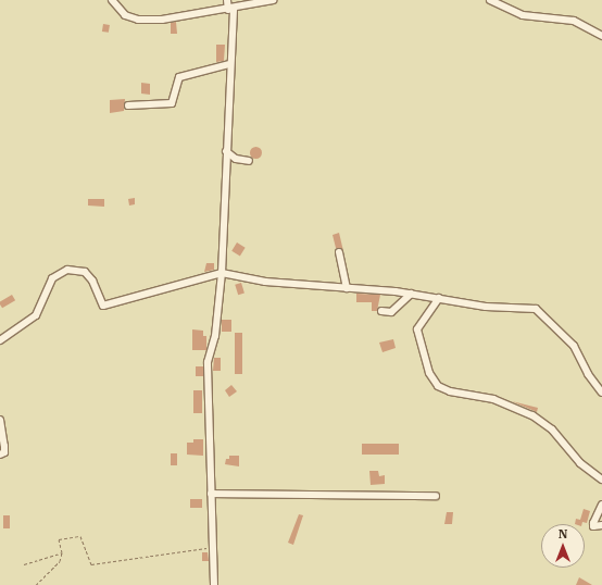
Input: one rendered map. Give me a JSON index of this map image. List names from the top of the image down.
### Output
{
  "north": "top"
}
